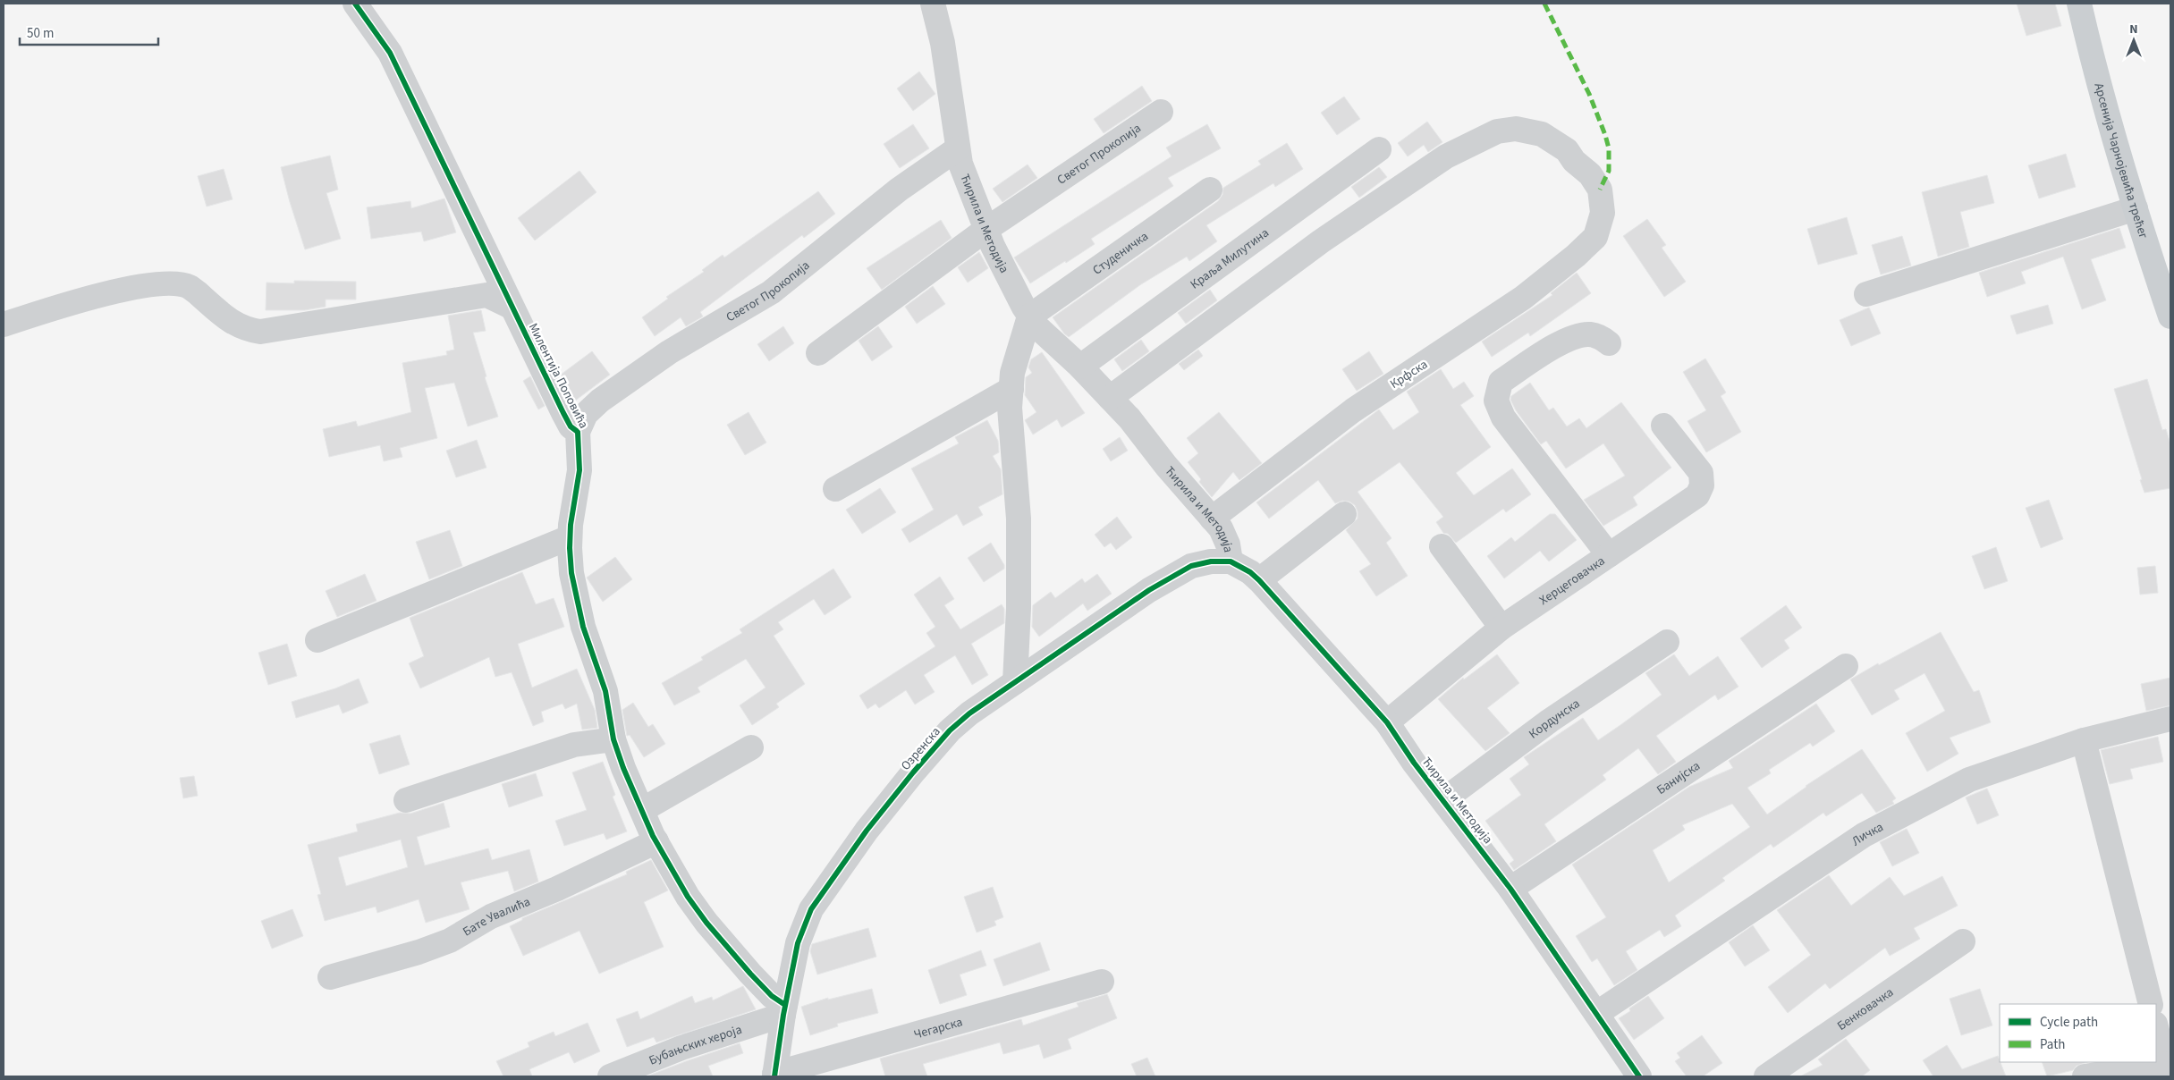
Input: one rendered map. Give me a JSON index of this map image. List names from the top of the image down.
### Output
{
  "streets": {
    "main road": ["Арсенија Чарнојевића трећег"],
    "street": [
      "Светог Прокопија",
      "Ћирила и Методија",
      "Студеничка",
      "Краља Милутина",
      "Крфска",
      "Милентија Поповића",
      "Херцеговачка",
      "Кордунска",
      "Озренска",
      "Банијска",
      "Личка",
      "Бате Увалића",
      "Бенковачка",
      "Чегарска",
      "Бубањских хероја"
    ]
  },
  "crossings": [
    ["Светог Прокопија", "Ћирила и Методија"],
    ["Светог Прокопија", "Милентија Поповића"],
    ["Ћирила и Методија", "Студеничка"],
    ["Ћирила и Методија", "Краља Милутина"],
    ["Ћирила и Методија", "Крфска"],
    ["Ћирила и Методија", "Херцеговачка"],
    ["Ћирила и Методија", "Кордунска"],
    ["Ћирила и Методија", "Озренска"],
    ["Ћирила и Методија", "Банијска"],
    ["Ћирила и Методија", "Личка"],
    ["Милентија Поповића", "Озренска"],
    ["Милентија Поповића", "Бате Увалића"],
    ["Милентија Поповића", "Бубањских хероја"],
    ["Озренска", "Чегарска"],
    ["Озренска", "Бубањских хероја"]
  ],
  "legend": ["Cycle path", "Path"],
  "scale_bar": "50 m",
  "north": "top"
}
